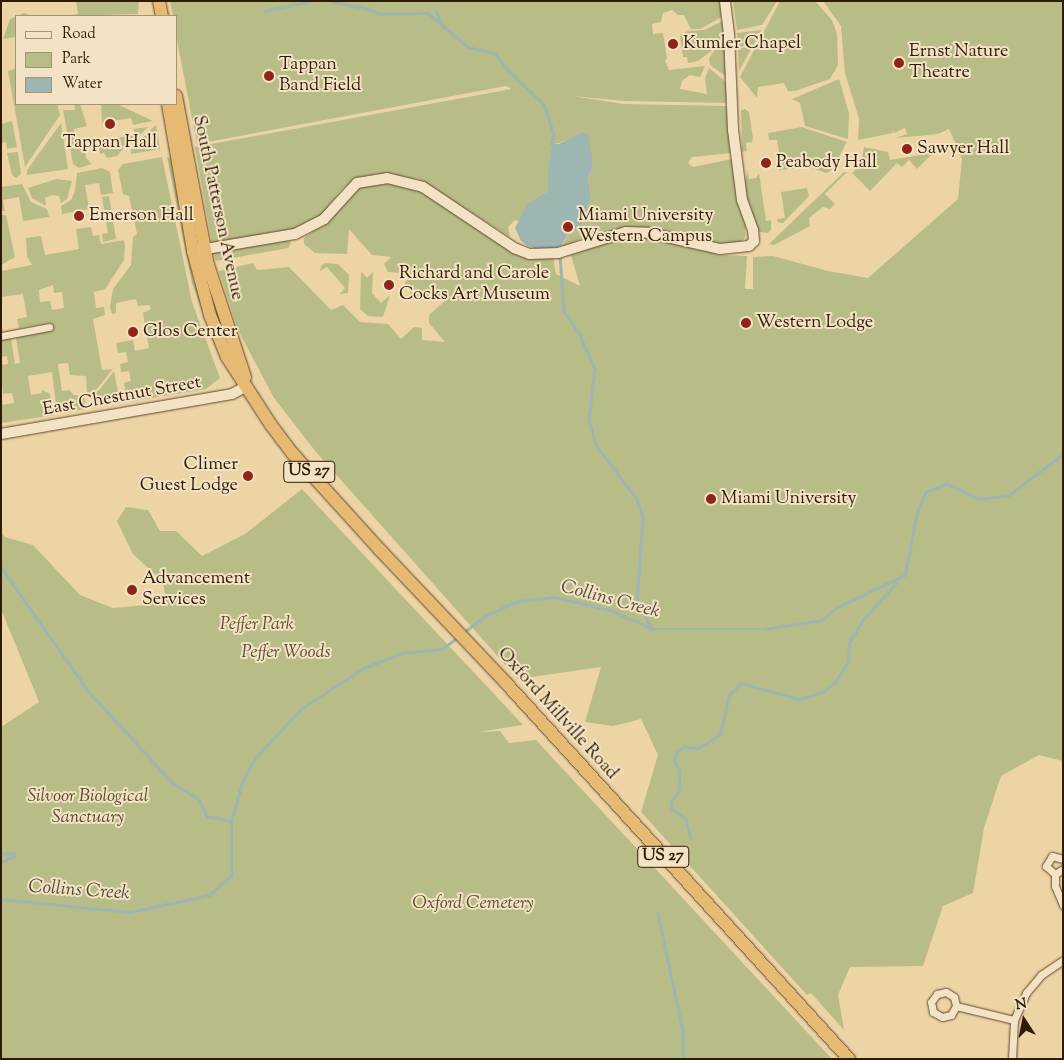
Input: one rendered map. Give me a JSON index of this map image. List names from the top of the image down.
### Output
{
  "streets": {
    "highway": ["South Patterson Avenue", "US 27", "Oxford Millville Road"],
    "street": ["East Chestnut Street"]
  },
  "crossings": [
    ["South Patterson Avenue", "East Chestnut Street"],
    ["South Patterson Avenue", "Oxford Millville Road"],
    ["East Chestnut Street", "Oxford Millville Road"]
  ],
  "water": ["Collins Creek"],
  "parks": [
    "Peffer Park",
    "Peffer Woods",
    "Silvoor Biological Sanctuary",
    "Oxford Cemetery"
  ],
  "places": [
    "Kumler Chapel",
    "Ernst Nature Theatre",
    "Tappan Band Field",
    "Tappan Hall",
    "Sawyer Hall",
    "Peabody Hall",
    "Emerson Hall",
    "Miami University Western Campus",
    "Richard and Carole Cocks Art Museum",
    "Western Lodge",
    "Glos Center",
    "Climer Guest Lodge",
    "Miami University",
    "Advancement Services"
  ],
  "legend": ["Road", "Park", "Water"],
  "north": "top"
}
